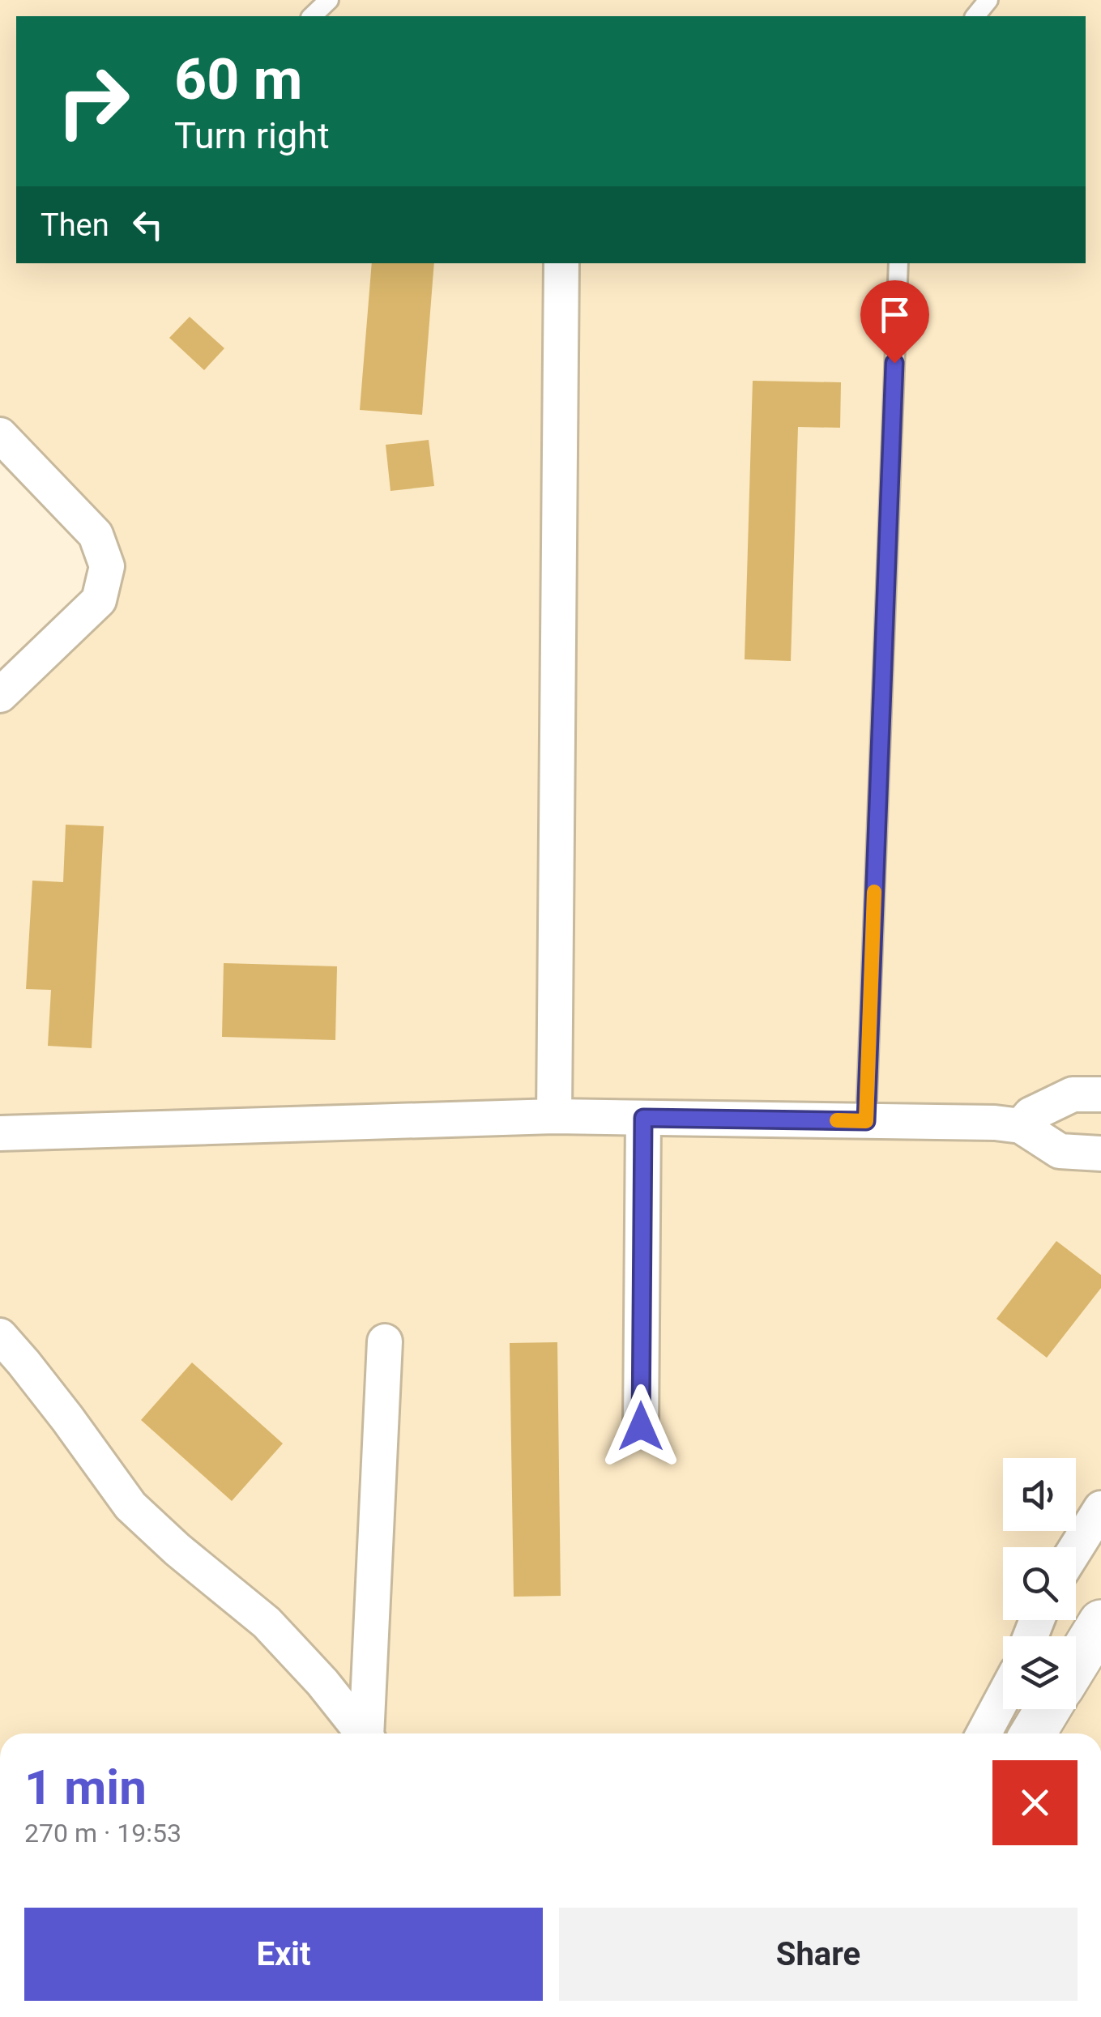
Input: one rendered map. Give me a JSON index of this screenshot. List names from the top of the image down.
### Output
{
  "page": {
    "turn": ["60 m", "Turn right"],
    "then": "Then",
    "heading": ["1 min", "270 m · 19:53"],
    "buttons": ["Exit", "Share"]
  }
}
